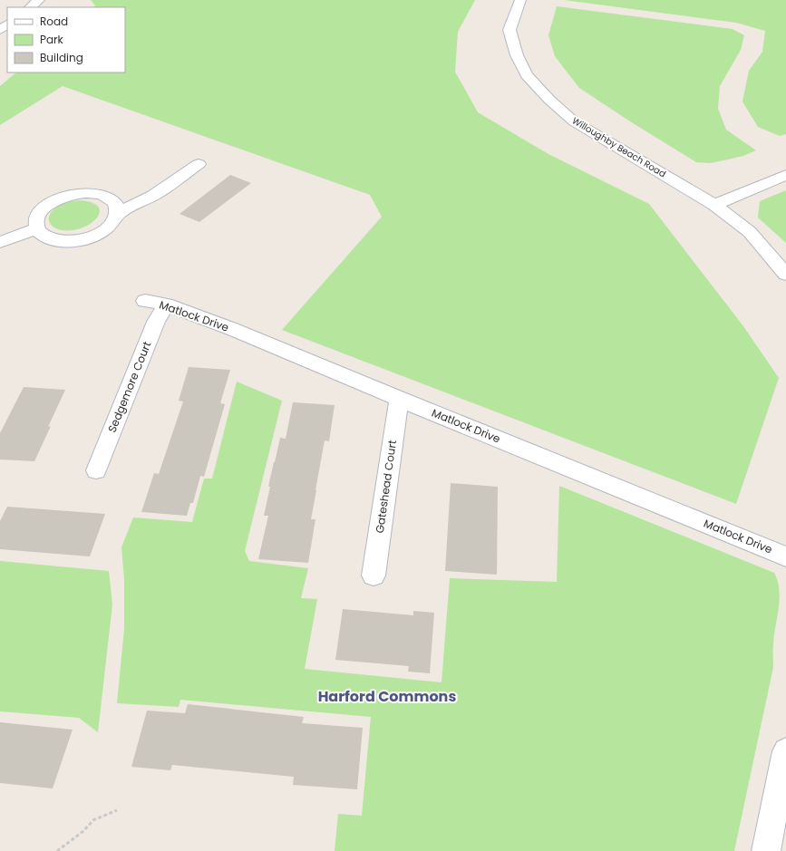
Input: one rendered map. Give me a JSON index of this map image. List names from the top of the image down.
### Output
{
  "streets": {
    "street": [
      "Willoughby Beach Road",
      "Matlock Drive",
      "Sedgemore Court",
      "Gateshead Court"
    ]
  },
  "crossings": [
    ["Matlock Drive", "Sedgemore Court"],
    ["Matlock Drive", "Gateshead Court"]
  ],
  "districts": ["Harford Commons"],
  "legend": ["Road", "Park", "Building"]
}
